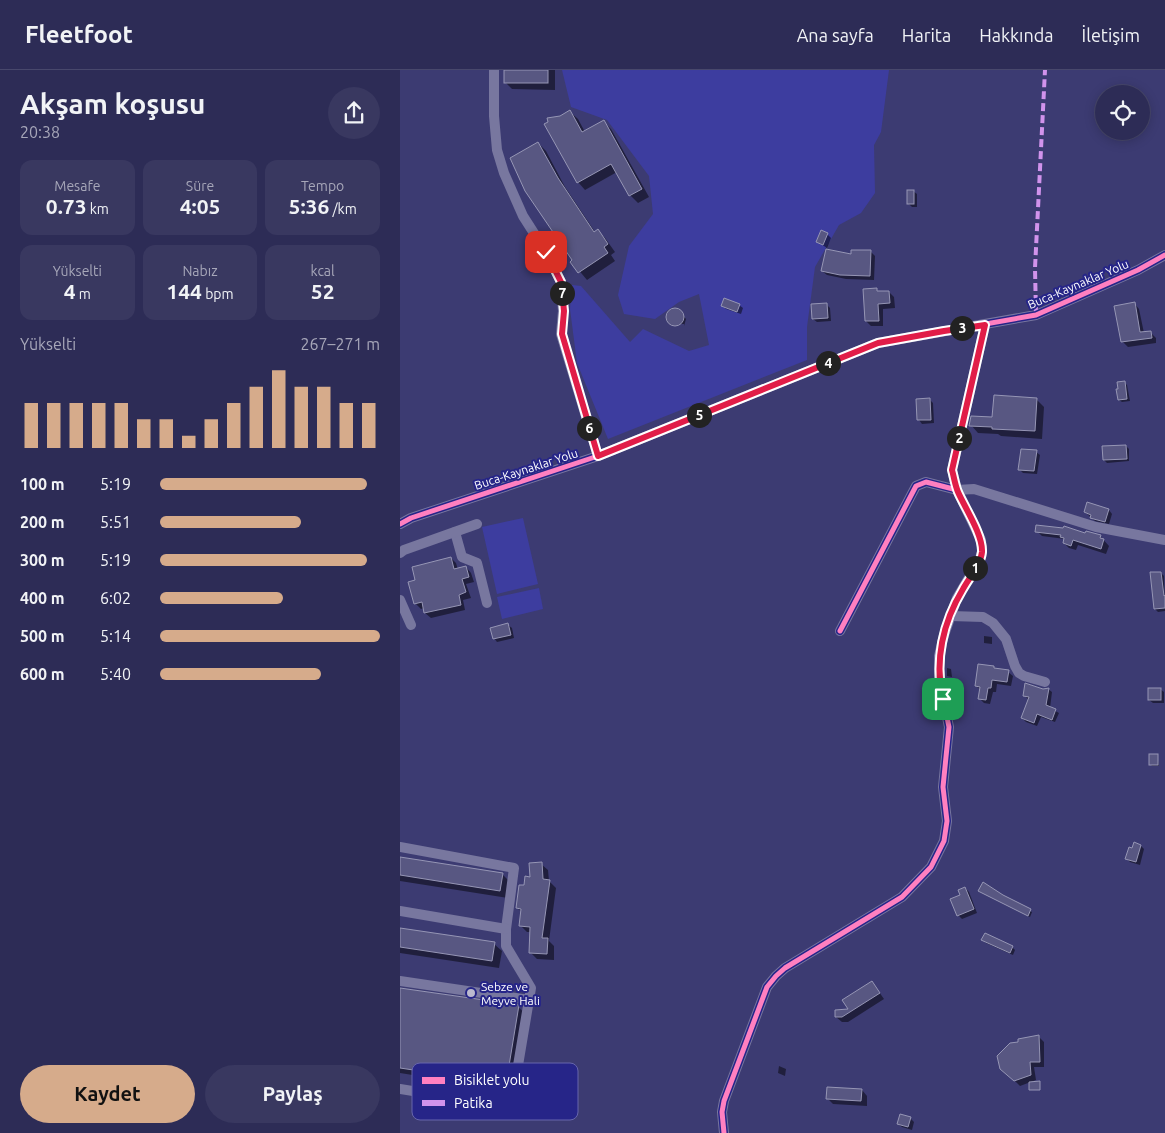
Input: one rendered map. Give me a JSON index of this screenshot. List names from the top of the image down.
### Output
{
  "streets": {
    "street": ["Buca-Kaynaklar Yolu"]
  },
  "places": ["Sebze ve Meyve Hali"],
  "legend": ["Bisiklet yolu", "Patika"],
  "page": {
    "header": "Fleetfoot",
    "nav": [
      "Ana sayfa",
      "Harita",
      "Hakkında",
      "İletişim"
    ],
    "heading": ["Akşam koşusu", "20:38"],
    "stats": [
      ["Mesafe", "0.73 km"],
      ["Süre", "4:05"],
      ["Tempo", "5:36 /km"],
      ["Yükselti", "4 m"],
      ["Nabız", "144 bpm"],
      ["kcal", "52"]
    ],
    "pins": [
      "7",
      "3",
      "4",
      "5",
      "6",
      "2",
      "1"
    ],
    "chart": ["Yükselti", "267–271 m"],
    "list": [
      {
        "name": "100 m",
        "note": "5:19"
      },
      {
        "name": "200 m",
        "note": "5:51"
      },
      {
        "name": "300 m",
        "note": "5:19"
      },
      {
        "name": "400 m",
        "note": "6:02"
      },
      {
        "name": "500 m",
        "note": "5:14"
      },
      {
        "name": "600 m",
        "note": "5:40"
      }
    ],
    "buttons": ["Kaydet", "Paylaş"]
  }
}
